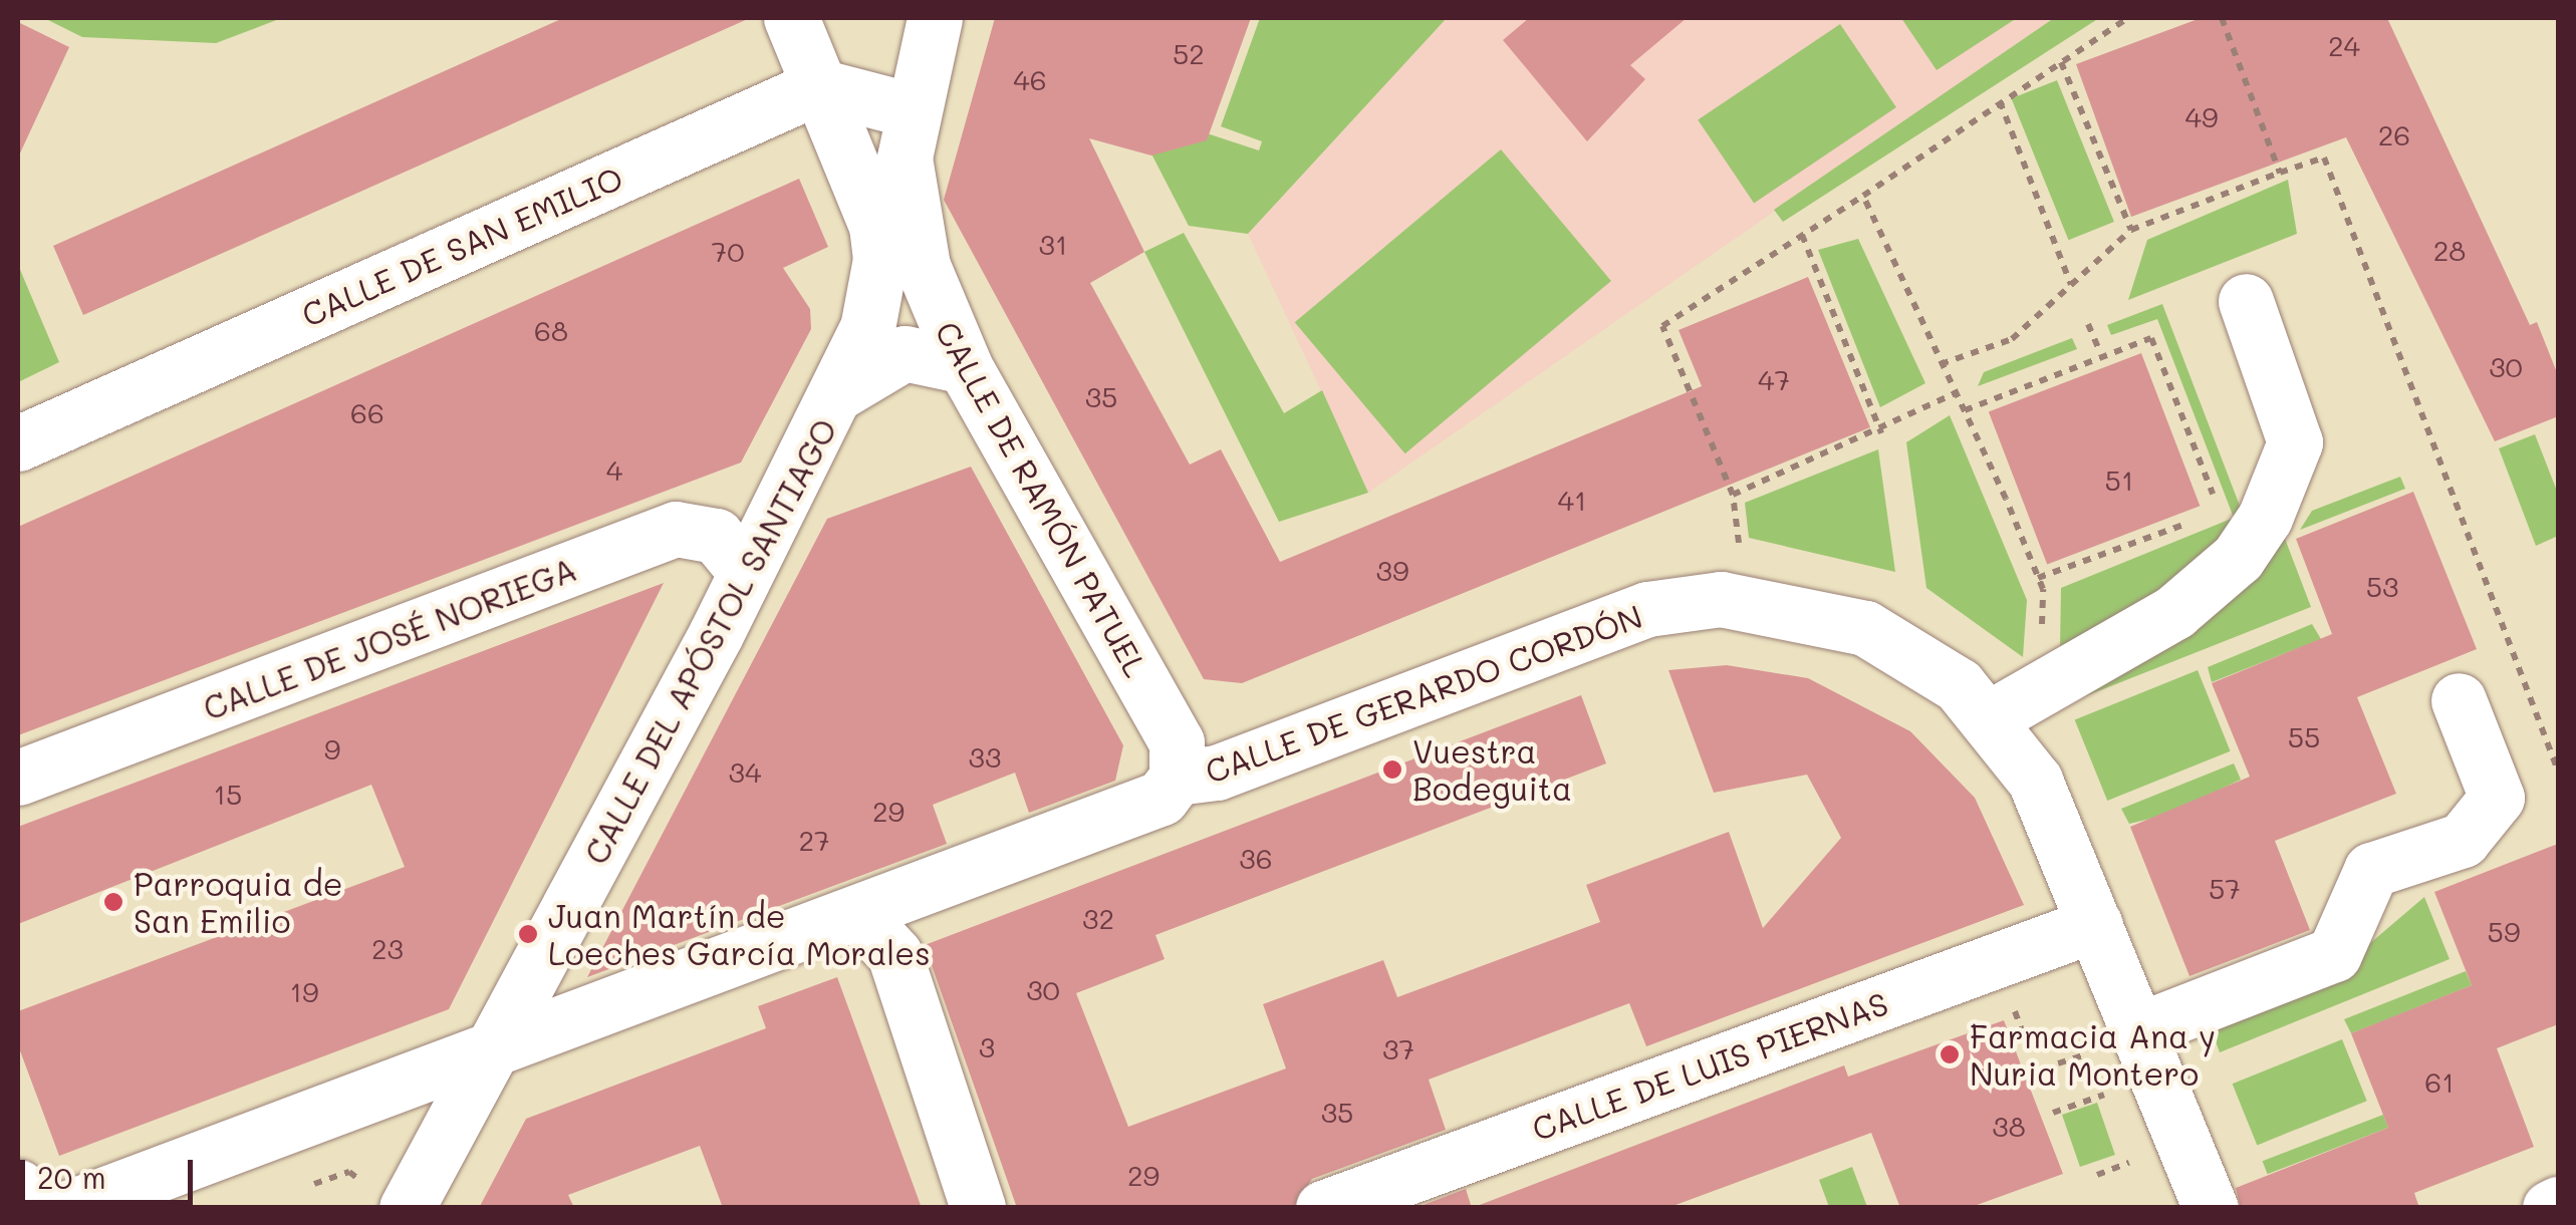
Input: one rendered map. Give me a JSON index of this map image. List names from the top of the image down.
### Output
{
  "streets": {
    "street": [
      "CALLE DE SAN EMILIO",
      "CALLE DE RAMÓN PATUEL",
      "CALLE DE JOSÉ NORIEGA",
      "CALLE DEL APÓSTOL SANTIAGO",
      "CALLE DE GERARDO CORDÓN",
      "CALLE DE LUIS PIERNAS"
    ]
  },
  "crossings": [
    ["CALLE DE SAN EMILIO", "CALLE DE RAMÓN PATUEL"],
    ["CALLE DE RAMÓN PATUEL", "CALLE DEL APÓSTOL SANTIAGO"],
    ["CALLE DE RAMÓN PATUEL", "CALLE DE GERARDO CORDÓN"],
    ["CALLE DE JOSÉ NORIEGA", "CALLE DEL APÓSTOL SANTIAGO"],
    ["CALLE DEL APÓSTOL SANTIAGO", "CALLE DE GERARDO CORDÓN"],
    ["CALLE DE GERARDO CORDÓN", "CALLE DE LUIS PIERNAS"]
  ],
  "places": [
    "Vuestra Bodeguita",
    "Parroquia de San Emilio",
    "Juan Martín de Loeches García Morales",
    "Farmacia Ana y Nuria Montero"
  ],
  "house_numbers": [
    "24",
    "52",
    "46",
    "49",
    "26",
    "31",
    "28",
    "70",
    "68",
    "30",
    "47",
    "35",
    "66",
    "4",
    "51",
    "41",
    "39",
    "53",
    "55",
    "9",
    "33",
    "34",
    "15",
    "29",
    "27",
    "36",
    "57",
    "32",
    "59",
    "23",
    "30",
    "19",
    "3",
    "37",
    "61",
    "35",
    "38",
    "29"
  ],
  "scale_bar": "20 m"
}
